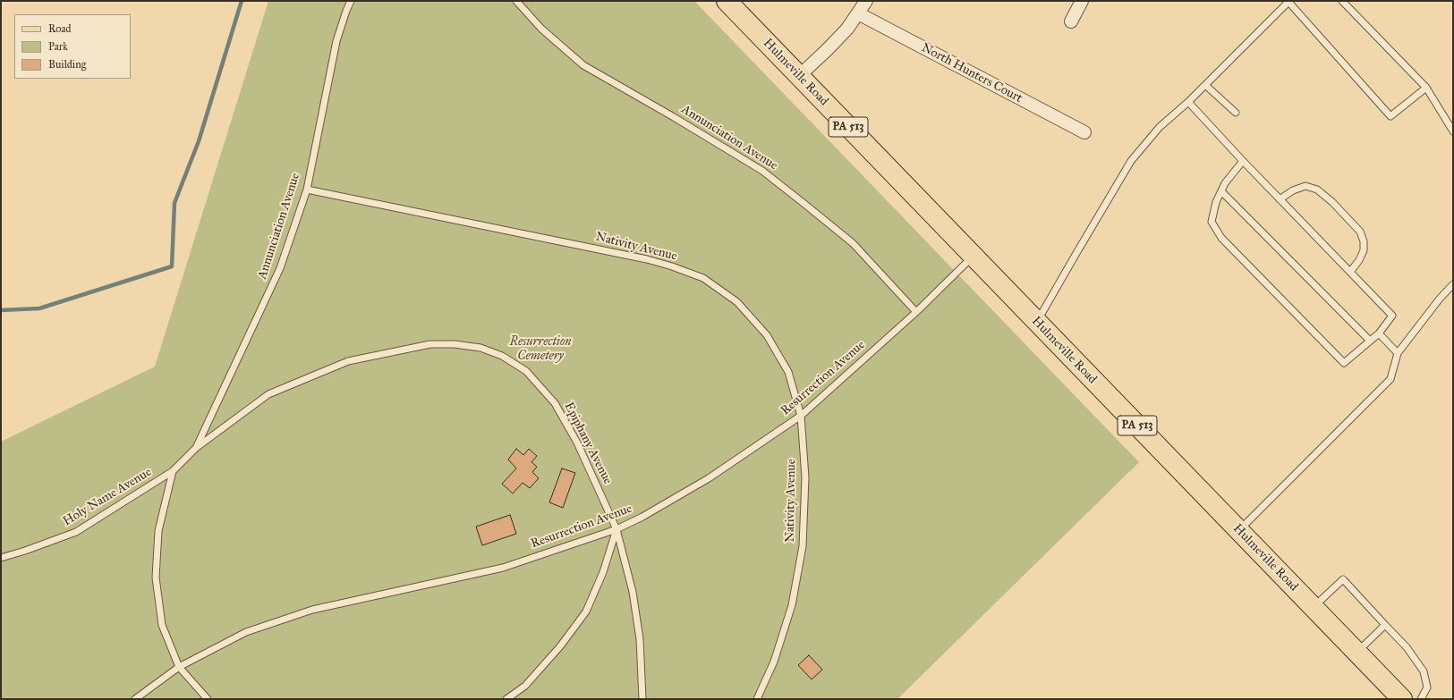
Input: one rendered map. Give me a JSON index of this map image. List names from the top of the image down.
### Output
{
  "streets": {
    "main road": ["Hulmeville Road", "PA 513"],
    "street": ["North Hunters Court"],
    "lane": [
      "Annunciation Avenue",
      "Nativity Avenue",
      "Resurrection Avenue",
      "Epiphany Avenue",
      "Holy Name Avenue"
    ]
  },
  "crossings": [
    ["Hulmeville Road", "Resurrection Avenue"],
    ["Annunciation Avenue", "Nativity Avenue"],
    ["Annunciation Avenue", "Resurrection Avenue"],
    ["Annunciation Avenue", "Epiphany Avenue"],
    ["Annunciation Avenue", "Holy Name Avenue"],
    ["Nativity Avenue", "Resurrection Avenue"],
    ["Resurrection Avenue", "Epiphany Avenue"],
    ["Epiphany Avenue", "Holy Name Avenue"]
  ],
  "parks": ["Resurrection Cemetery"],
  "legend": ["Road", "Park", "Building"]
}
